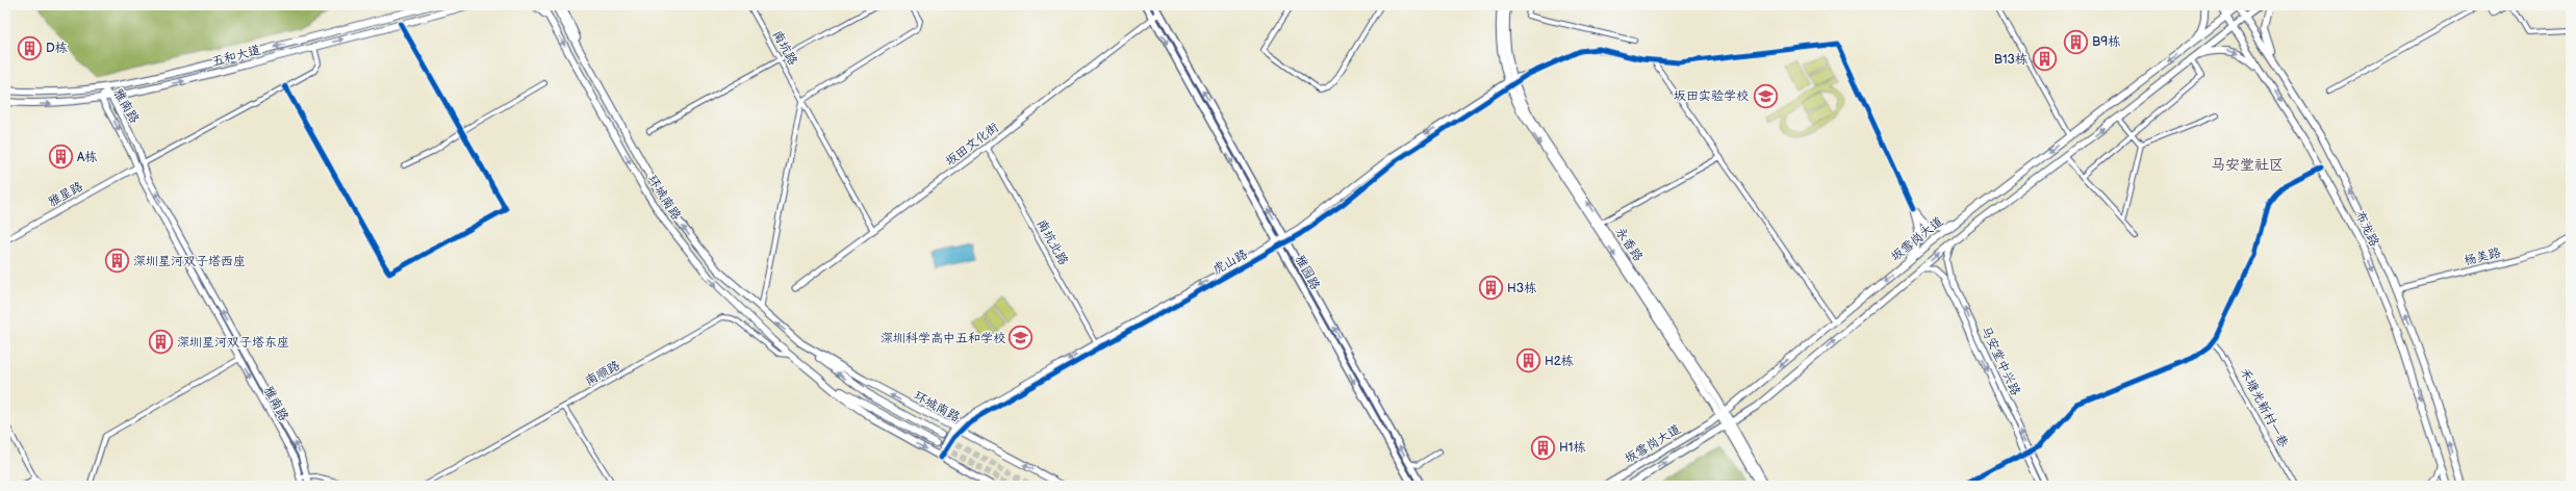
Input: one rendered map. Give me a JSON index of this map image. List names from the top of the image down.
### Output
{
  "streets": {
    "main road": [
      "五和大道",
      "环城南路",
      "布龙路",
      "坂雪岗大道",
      "永香路",
      "雅园路"
    ],
    "street": [
      "南坑路",
      "雅南路",
      "坂田文化街",
      "雅星路",
      "南坑北路",
      "杨美路",
      "虎山路",
      "马安堂中兴路",
      "南顺路",
      "禾塘光新村一巷"
    ]
  },
  "crossings": [
    ["南坑路", "坂田文化街"],
    ["五和大道", "雅南路"],
    ["雅南路", "雅星路"],
    ["坂田文化街", "南坑北路"],
    ["坂田文化街", "雅园路"],
    ["环城南路", "虎山路"],
    ["环城南路", "南顺路"],
    ["布龙路", "坂雪岗大道"],
    ["布龙路", "杨美路"],
    ["坂雪岗大道", "永香路"],
    ["坂雪岗大道", "马安堂中兴路"],
    ["南坑北路", "虎山路"],
    ["永香路", "虎山路"],
    ["虎山路", "雅园路"]
  ],
  "districts": ["马安堂社区"],
  "places": {
    "building": [
      "B9栋",
      "D栋",
      "B13栋",
      "A栋",
      "深圳星河双子塔西座",
      "H3栋",
      "深圳星河双子塔东座",
      "H2栋",
      "H1栋"
    ],
    "school or university": ["坂田实验学校", "深圳科学高中五和学校"]
  }
}
